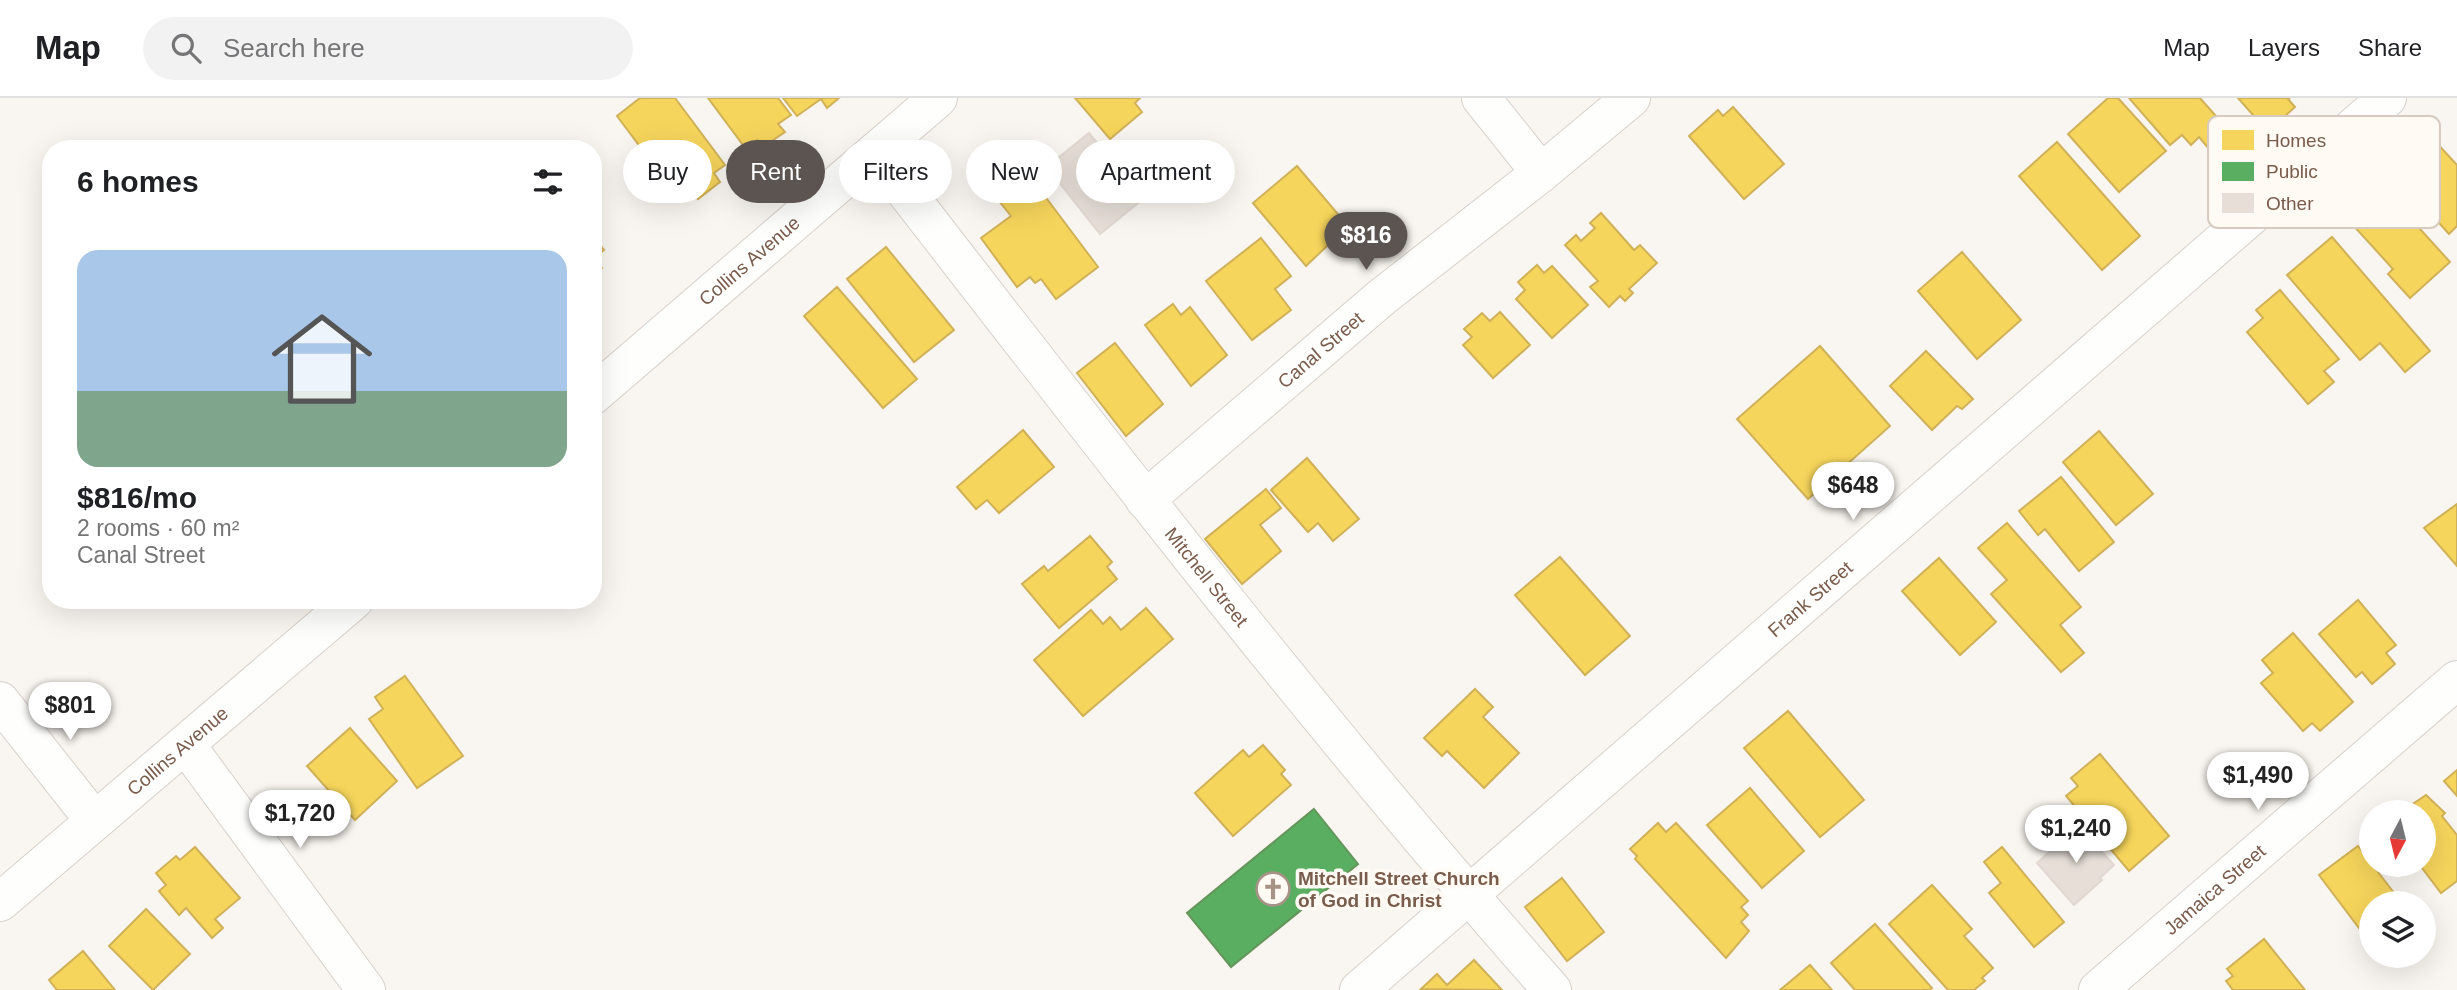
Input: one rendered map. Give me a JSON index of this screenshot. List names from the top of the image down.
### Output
{
  "streets": {
    "street": [
      "Collins Avenue",
      "Canal Street",
      "Mitchell Street",
      "Frank Street",
      "Jamaica Street"
    ]
  },
  "crossings": [
    ["Canal Street", "Mitchell Street"],
    ["Mitchell Street", "Frank Street"]
  ],
  "places": {
    "church": ["Mitchell Street Church of God in Christ"]
  },
  "legend": ["Homes", "Public", "Other"],
  "north": "bottom",
  "page": {
    "header": "Map",
    "search": "Search here",
    "nav": ["Map", "Layers", "Share"],
    "chip": [
      "Buy",
      "Rent",
      "Filters",
      "New",
      "Apartment"
    ],
    "heading": "6 homes",
    "price": [
      "$816",
      "$648",
      "$801",
      "$1,490",
      "$1,720",
      "$1,240"
    ],
    "list": [
      {
        "name": "$816/mo",
        "note": "2 rooms · 60 m² · Canal Street"
      }
    ]
  }
}
